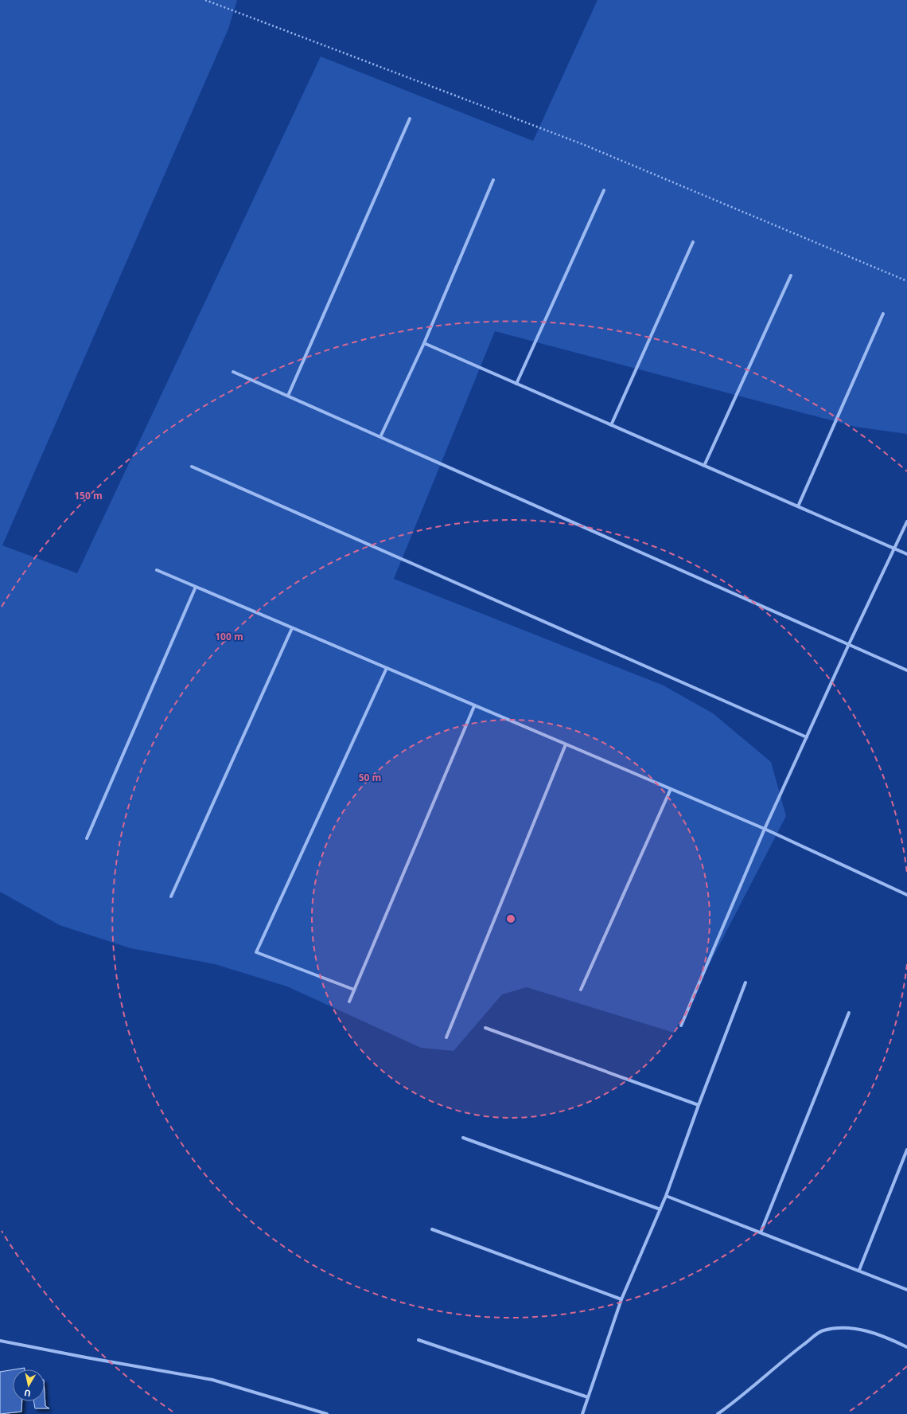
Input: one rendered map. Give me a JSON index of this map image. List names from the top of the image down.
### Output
{
  "north": "bottom",
  "rings": ["150 m", "100 m", "50 m"]
}
